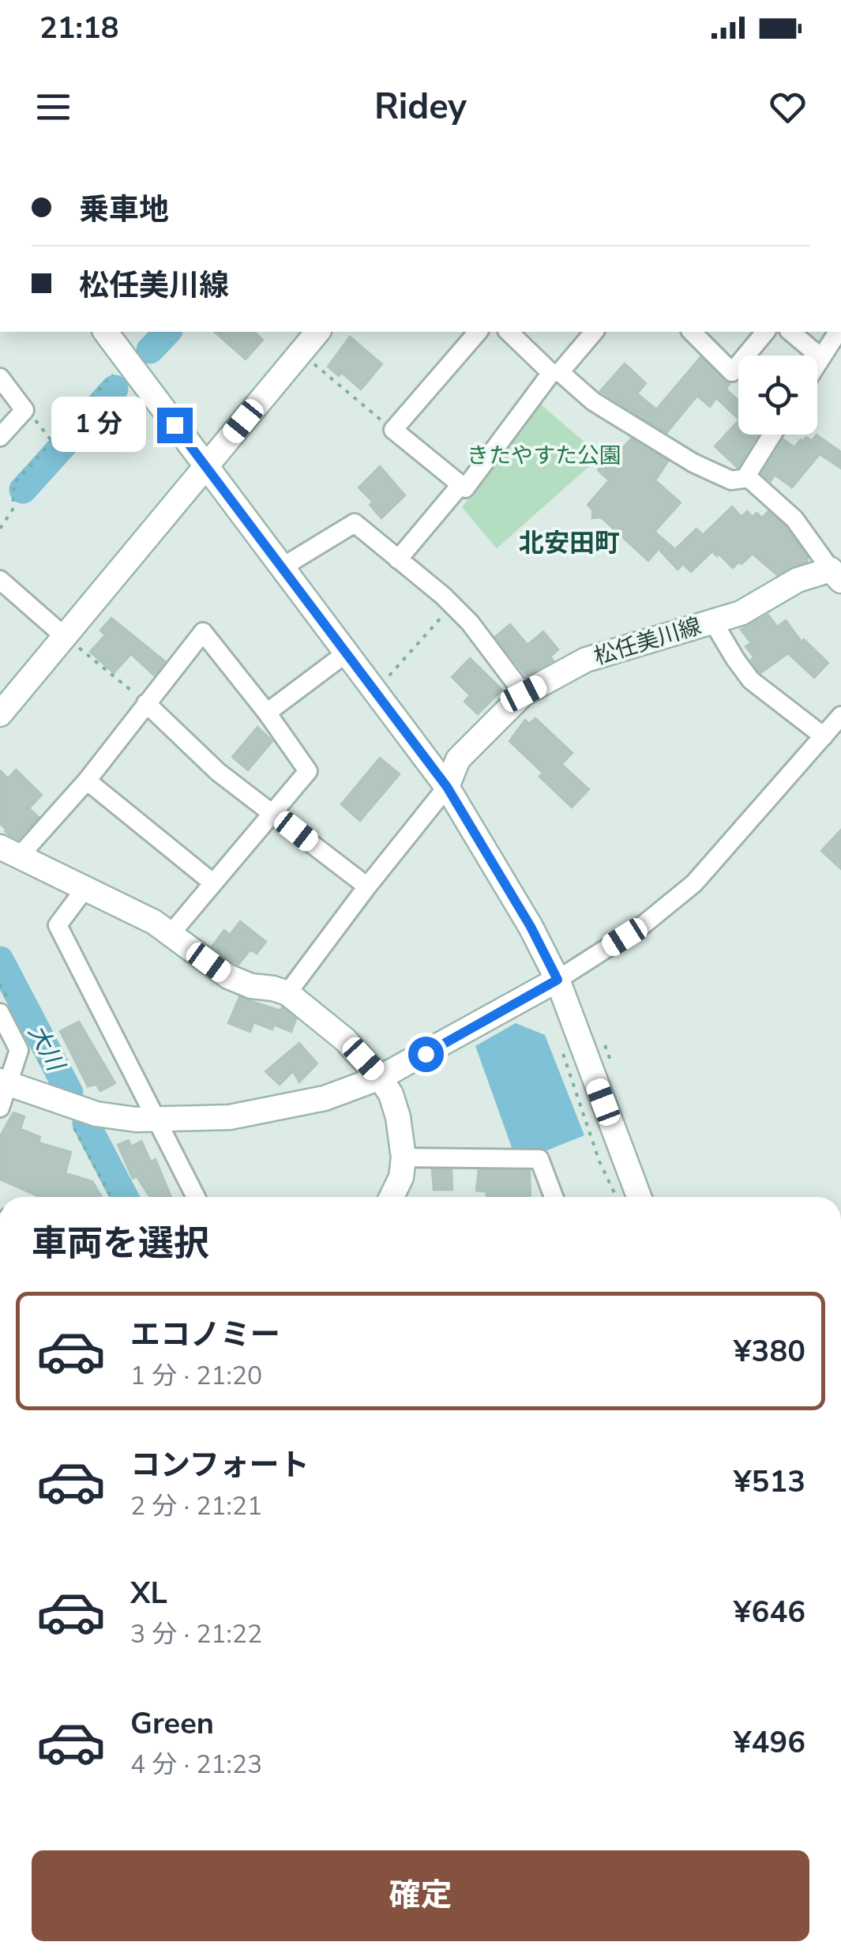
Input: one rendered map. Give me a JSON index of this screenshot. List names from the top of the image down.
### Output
{
  "streets": {
    "street": ["松任美川線"]
  },
  "districts": ["北安田町"],
  "water": ["大川"],
  "parks": ["きたやすた公園"],
  "page": {
    "status": "21:18",
    "header": "Ridey",
    "banner": ["乗車地", "松任美川線"],
    "bubble": "1 分",
    "heading": "車両を選択",
    "list": [
      {
        "name": "エコノミー",
        "note": "1 分 · 21:20",
        "value": "¥380"
      },
      {
        "name": "コンフォート",
        "note": "2 分 · 21:21",
        "value": "¥513"
      },
      {
        "name": "XL",
        "note": "3 分 · 21:22",
        "value": "¥646"
      },
      {
        "name": "Green",
        "note": "4 分 · 21:23",
        "value": "¥496"
      }
    ],
    "buttons": "確定"
  }
}
